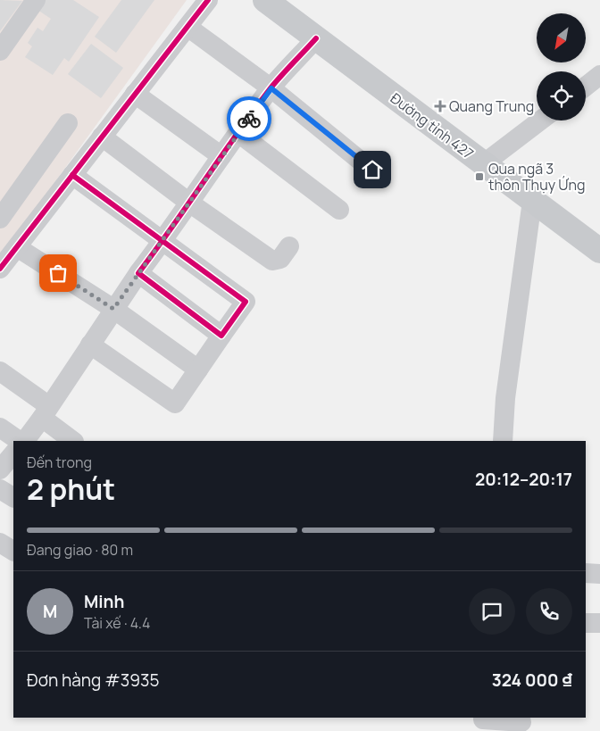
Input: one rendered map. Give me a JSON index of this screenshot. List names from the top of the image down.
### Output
{
  "streets": {
    "main road": ["Đường tỉnh 427"]
  },
  "places": {
    "health": ["Quang Trung"],
    "transit": ["Qua ngã 3 thôn Thụy Ứng"]
  },
  "north": "bottom left",
  "page": {
    "heading": ["2 phút", "Đến trong", "20:12–20:17"],
    "panel": [
      "Minh",
      "Tài xế · 4.4",
      "Đơn hàng #3935",
      "324 000 ₫"
    ],
    "bar": "Đang giao · 80 m",
    "round": "M"
  }
}
